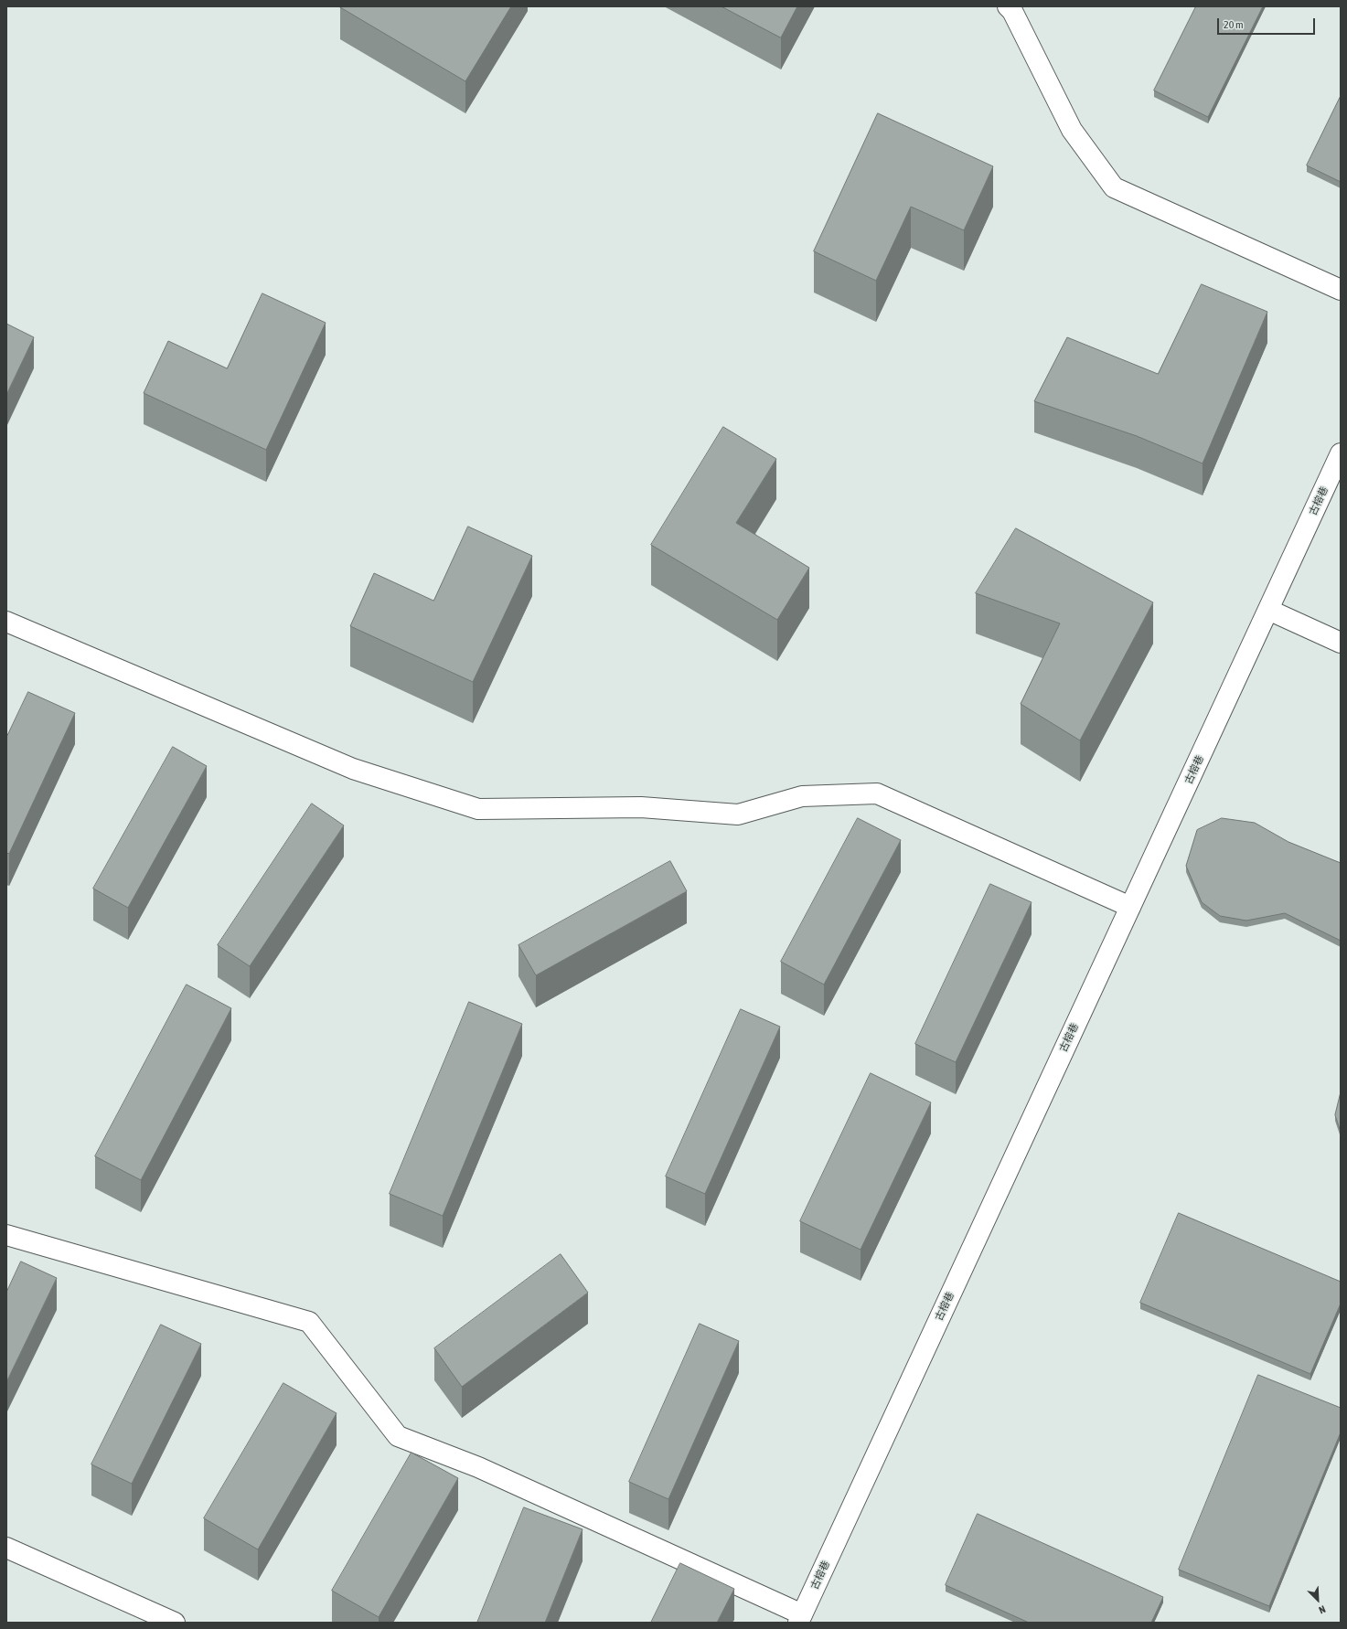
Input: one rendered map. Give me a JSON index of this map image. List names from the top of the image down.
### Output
{
  "streets": {
    "street": ["古榕巷"]
  },
  "scale_bar": "20 m",
  "north": "bottom right"
}
